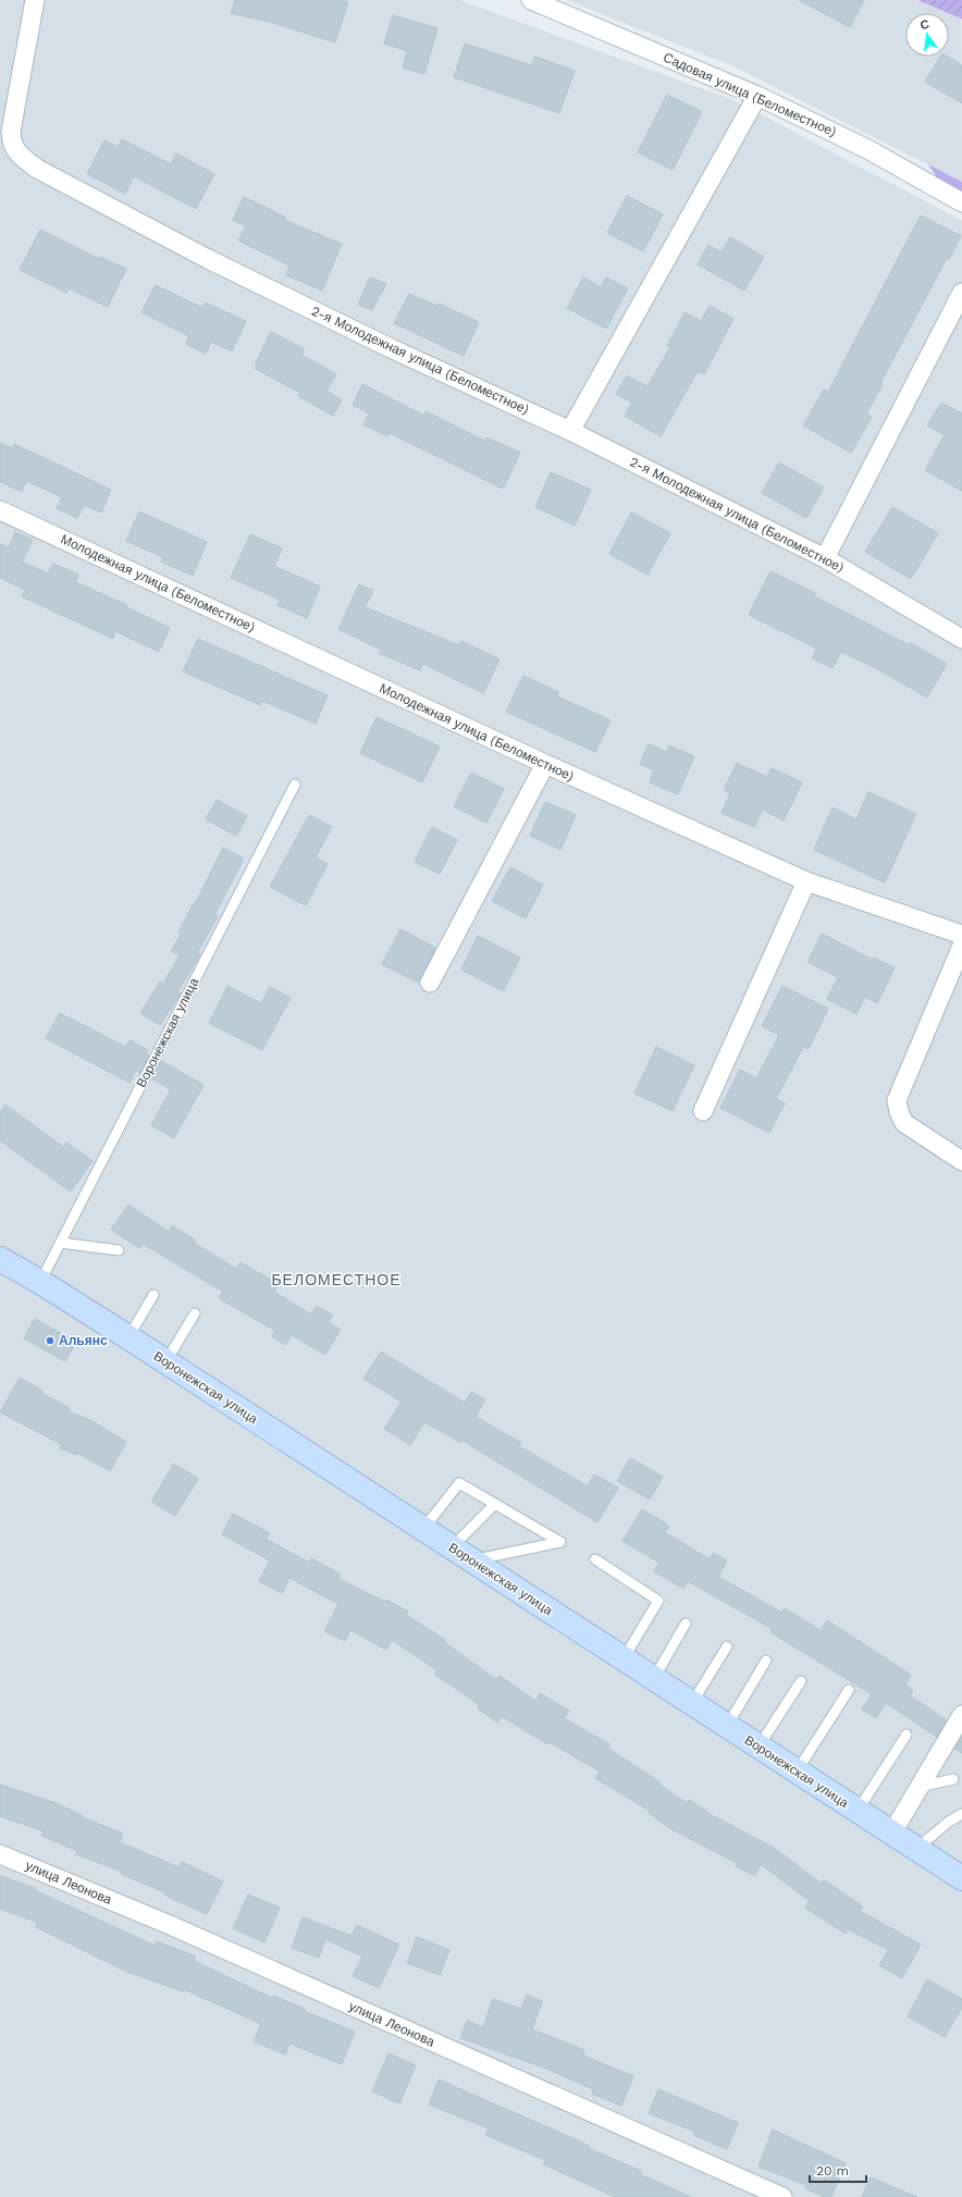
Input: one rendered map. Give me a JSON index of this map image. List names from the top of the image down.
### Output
{
  "streets": {
    "street": [
      "Садовая улица (Беломестное)",
      "2-я Молодежная улица (Беломестное)",
      "Молодежная улица (Беломестное)",
      "Воронежская улица",
      "улица Леонова"
    ]
  },
  "districts": ["БЕЛОМЕСТНОЕ"],
  "places": ["Альянс"],
  "scale_bar": "20 m",
  "north": "top"
}
